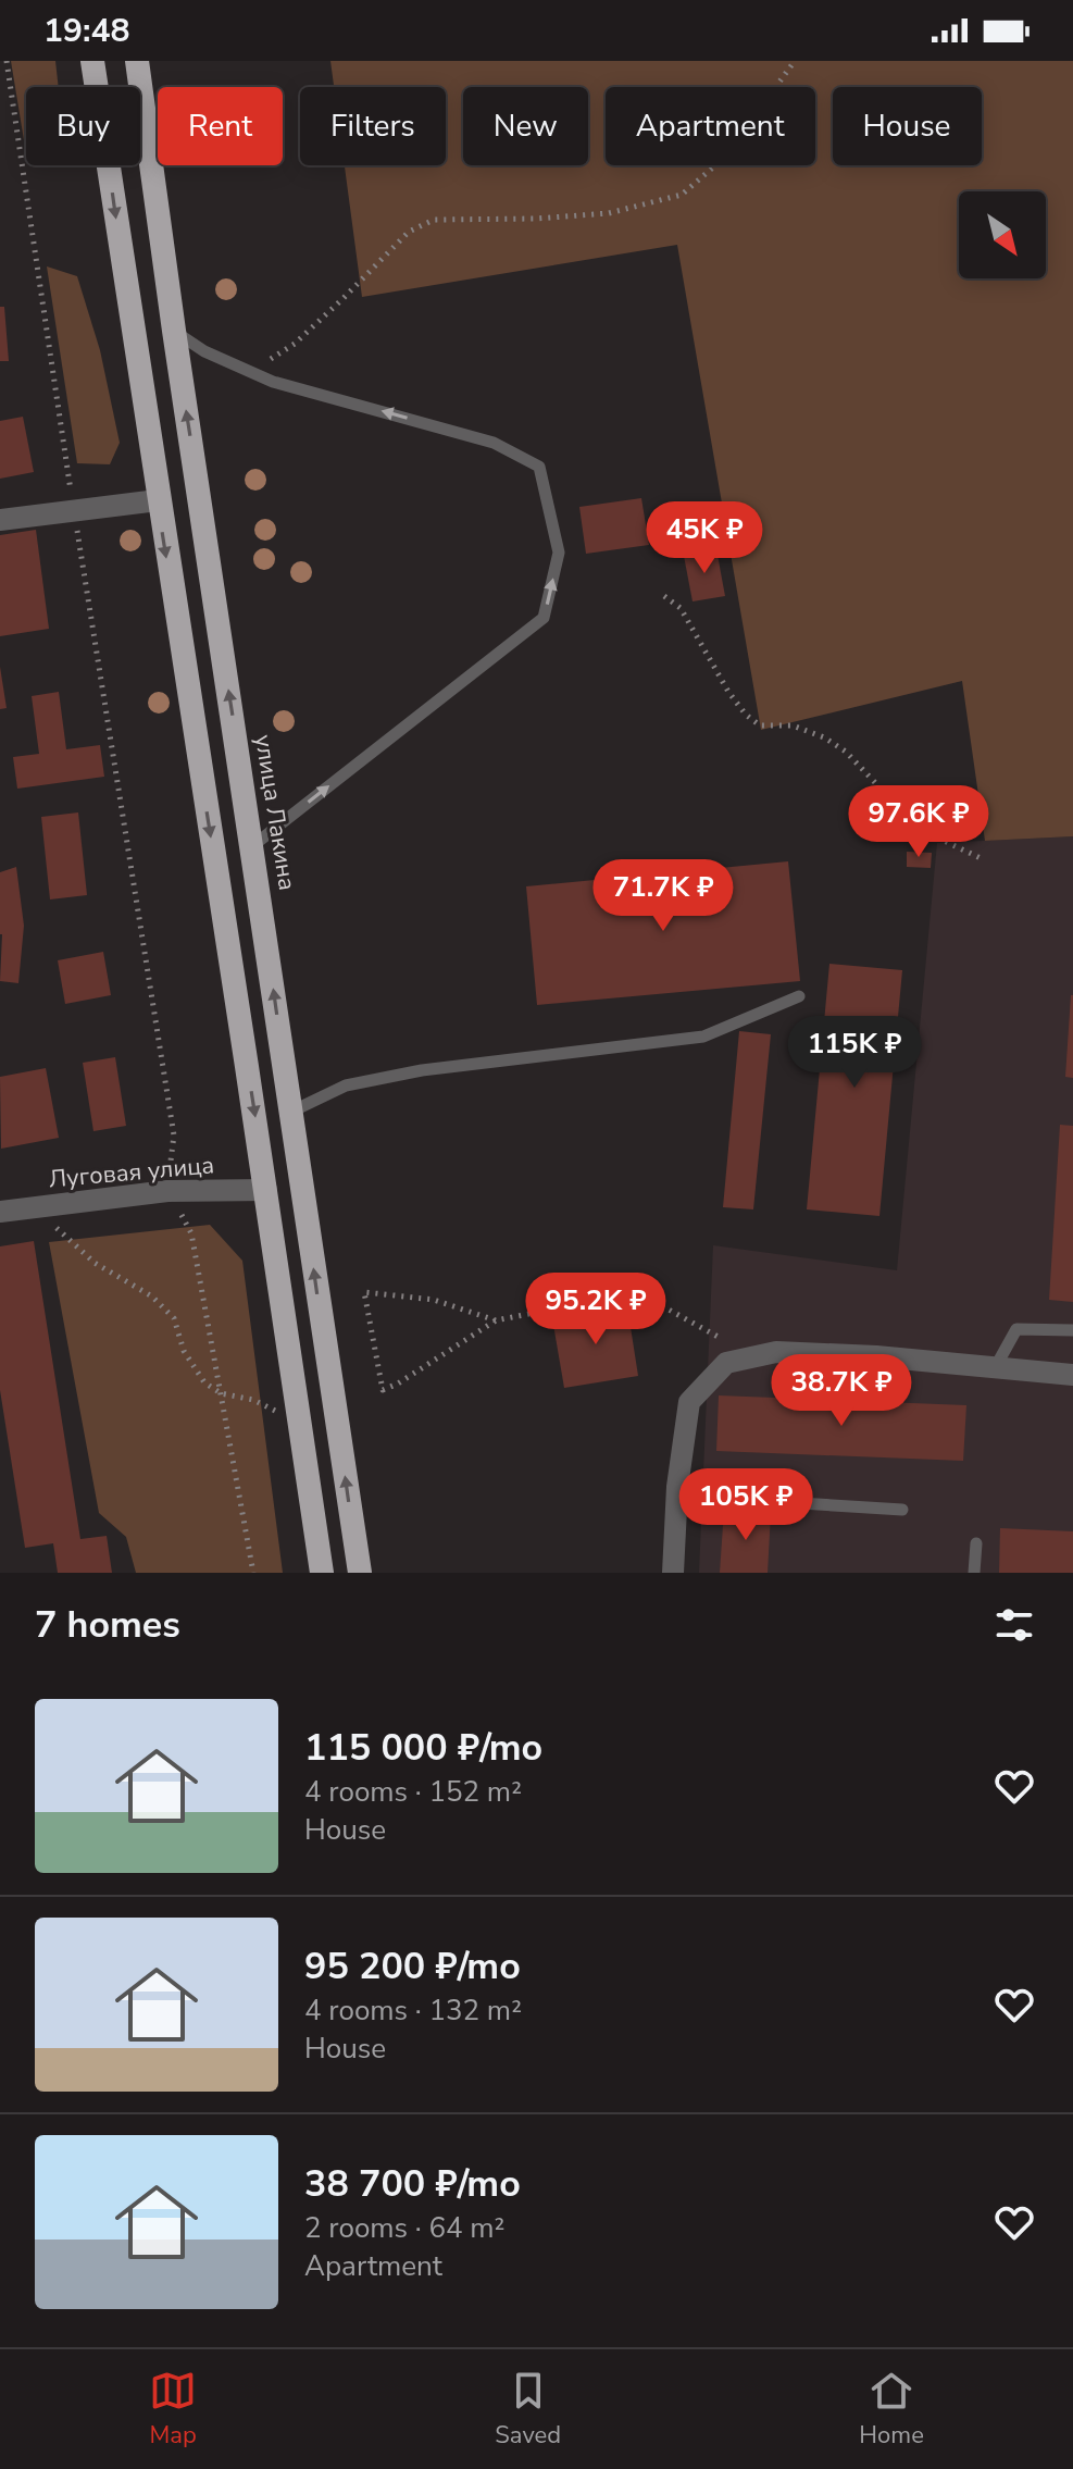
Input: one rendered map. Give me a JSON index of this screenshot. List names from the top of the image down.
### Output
{
  "streets": {
    "highway": ["улица Лакина"],
    "street": ["Луговая улица"]
  },
  "north": "bottom right",
  "page": {
    "status": "19:48",
    "chip": [
      "Buy",
      "Rent",
      "Filters",
      "New",
      "Apartment",
      "House"
    ],
    "price": [
      "45K ₽",
      "97.6K ₽",
      "71.7K ₽",
      "115K ₽",
      "95.2K ₽",
      "38.7K ₽",
      "105K ₽"
    ],
    "heading": "7 homes",
    "list": [
      {
        "name": "115 000 ₽/mo",
        "note": "4 rooms · 152 m² · House"
      },
      {
        "name": "95 200 ₽/mo",
        "note": "4 rooms · 132 m² · House"
      },
      {
        "name": "38 700 ₽/mo",
        "note": "2 rooms · 64 m² · Apartment"
      }
    ],
    "tabs": ["Map", "Saved", "Home"]
  }
}
